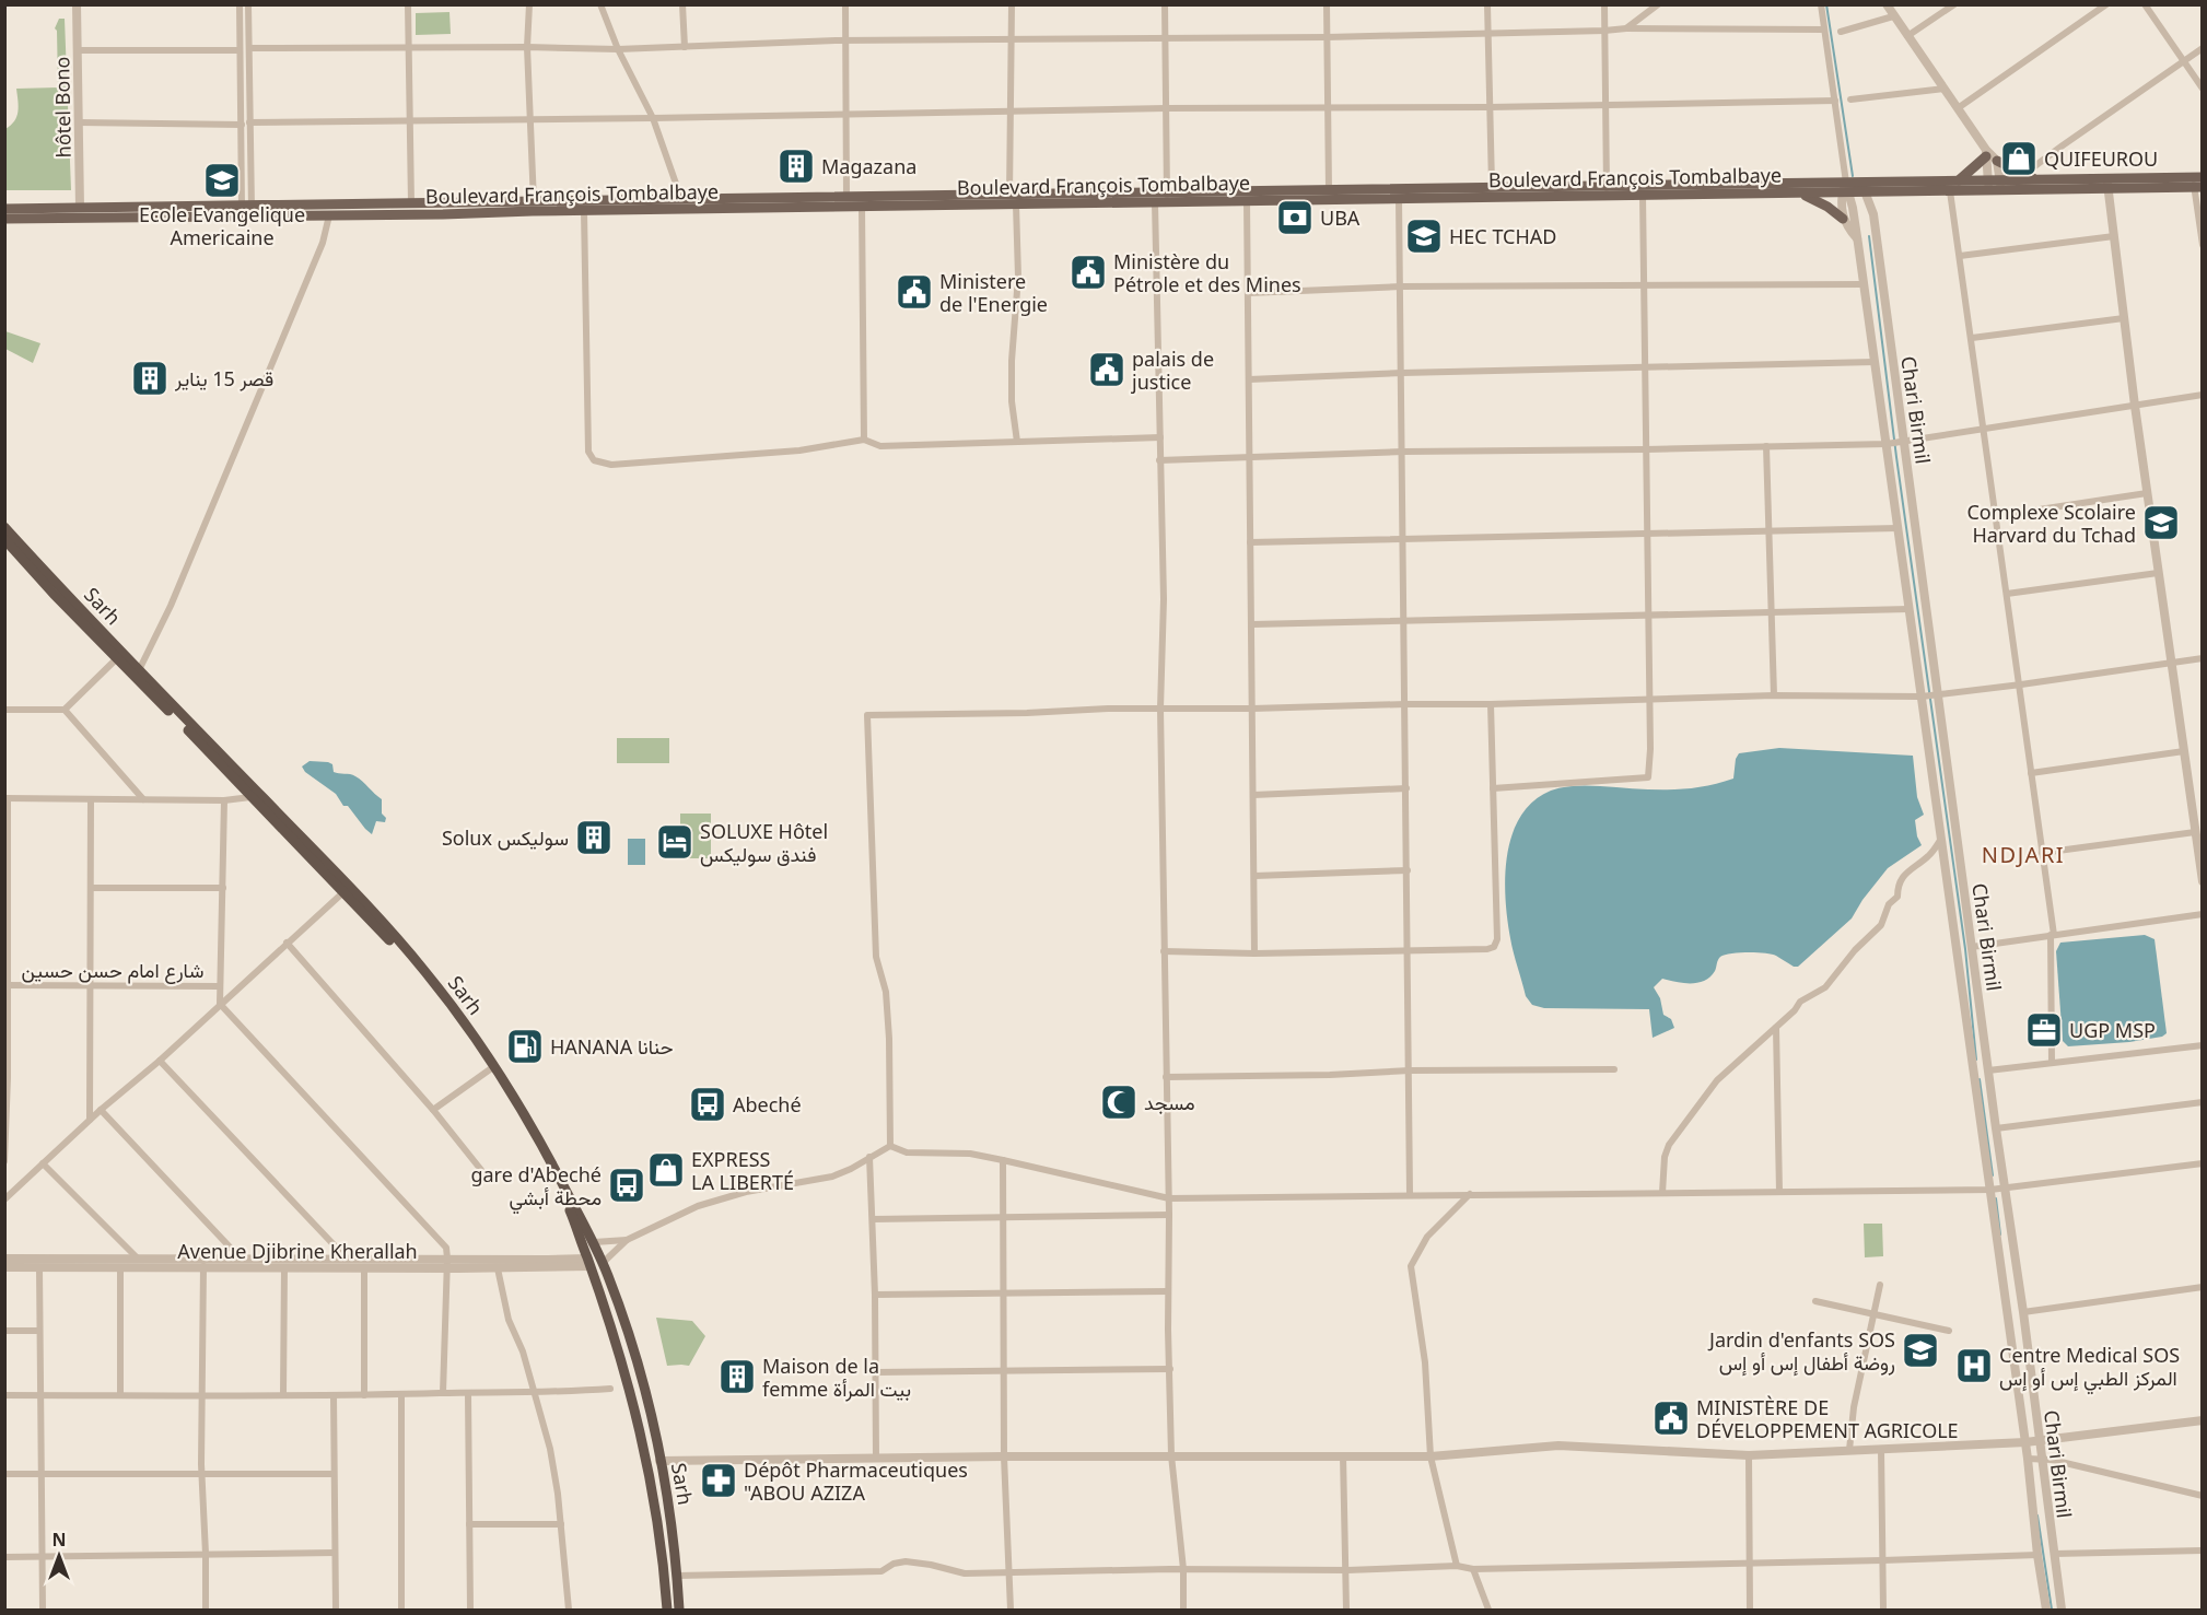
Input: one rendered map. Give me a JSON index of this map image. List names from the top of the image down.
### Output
{
  "streets": {
    "highway": ["Sarh"],
    "main road": ["Boulevard François Tombalbaye"],
    "street": [
      "hôtel Bono",
      "Chari Birmil",
      "شارع امام حسن حسين",
      "Avenue Djibrine Kherallah"
    ]
  },
  "crossings": [
    ["hôtel Bono", "Boulevard François Tombalbaye"],
    ["Boulevard François Tombalbaye", "Chari Birmil"],
    ["Sarh", "Avenue Djibrine Kherallah"]
  ],
  "districts": ["NDJARI"],
  "places": {
    "shop": ["QUIFEUROU", "EXPRESS LA LIBERTÉ"],
    "building": [
      "Magazana",
      "قصر 15 يناير",
      "Solux سوليكس",
      "Maison de la femme بيت المرأة"
    ],
    "school or university": [
      "Ecole Evangelique Americaine",
      "HEC TCHAD",
      "Complexe Scolaire Harvard du Tchad",
      "Jardin d'enfants SOS روضة أطفال إس أو إس"
    ],
    "bank": ["UBA"],
    "public building": [
      "Ministère du Pétrole et des Mines",
      "Ministere de l'Energie",
      "palais de justice",
      "MINISTÈRE DE DÉVELOPPEMENT AGRICOLE"
    ],
    "hotel": ["SOLUXE Hôtel فندق سوليكس"],
    "office": ["UGP MSP"],
    "fuel station": ["HANANA حنانا"],
    "mosque": ["مسجد"],
    "bus stop": ["Abeché", "gare d'Abeché محطة أبشي"],
    "hospital": ["Centre Medical SOS المركز الطبي إس أو إس"],
    "pharmacy": ["Dépôt Pharmaceutiques \"ABOU AZIZA"]
  },
  "north": "top"
}
